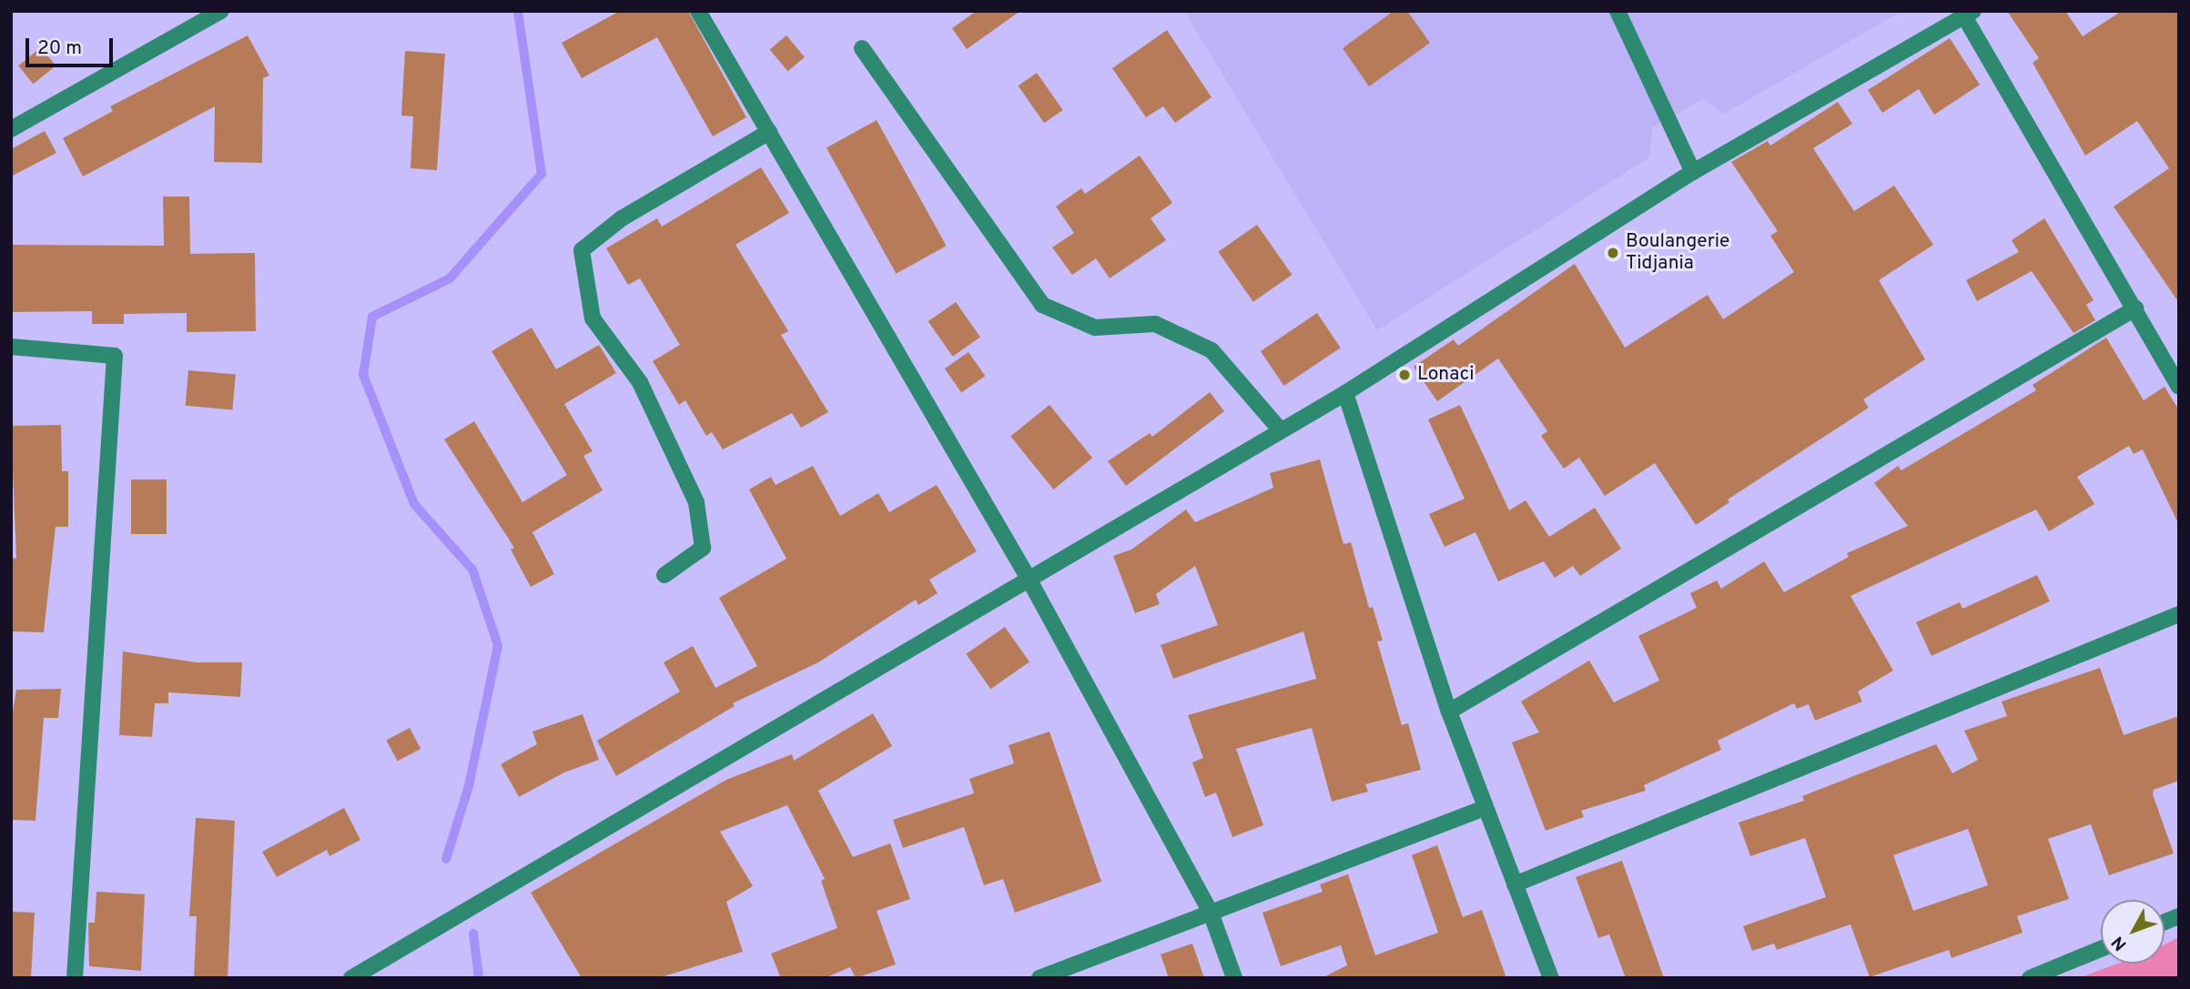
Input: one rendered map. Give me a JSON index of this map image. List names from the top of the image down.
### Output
{
  "places": ["Boulangerie Tidjania", "Lonaci"],
  "scale_bar": "20 m",
  "north": "bottom left"
}
